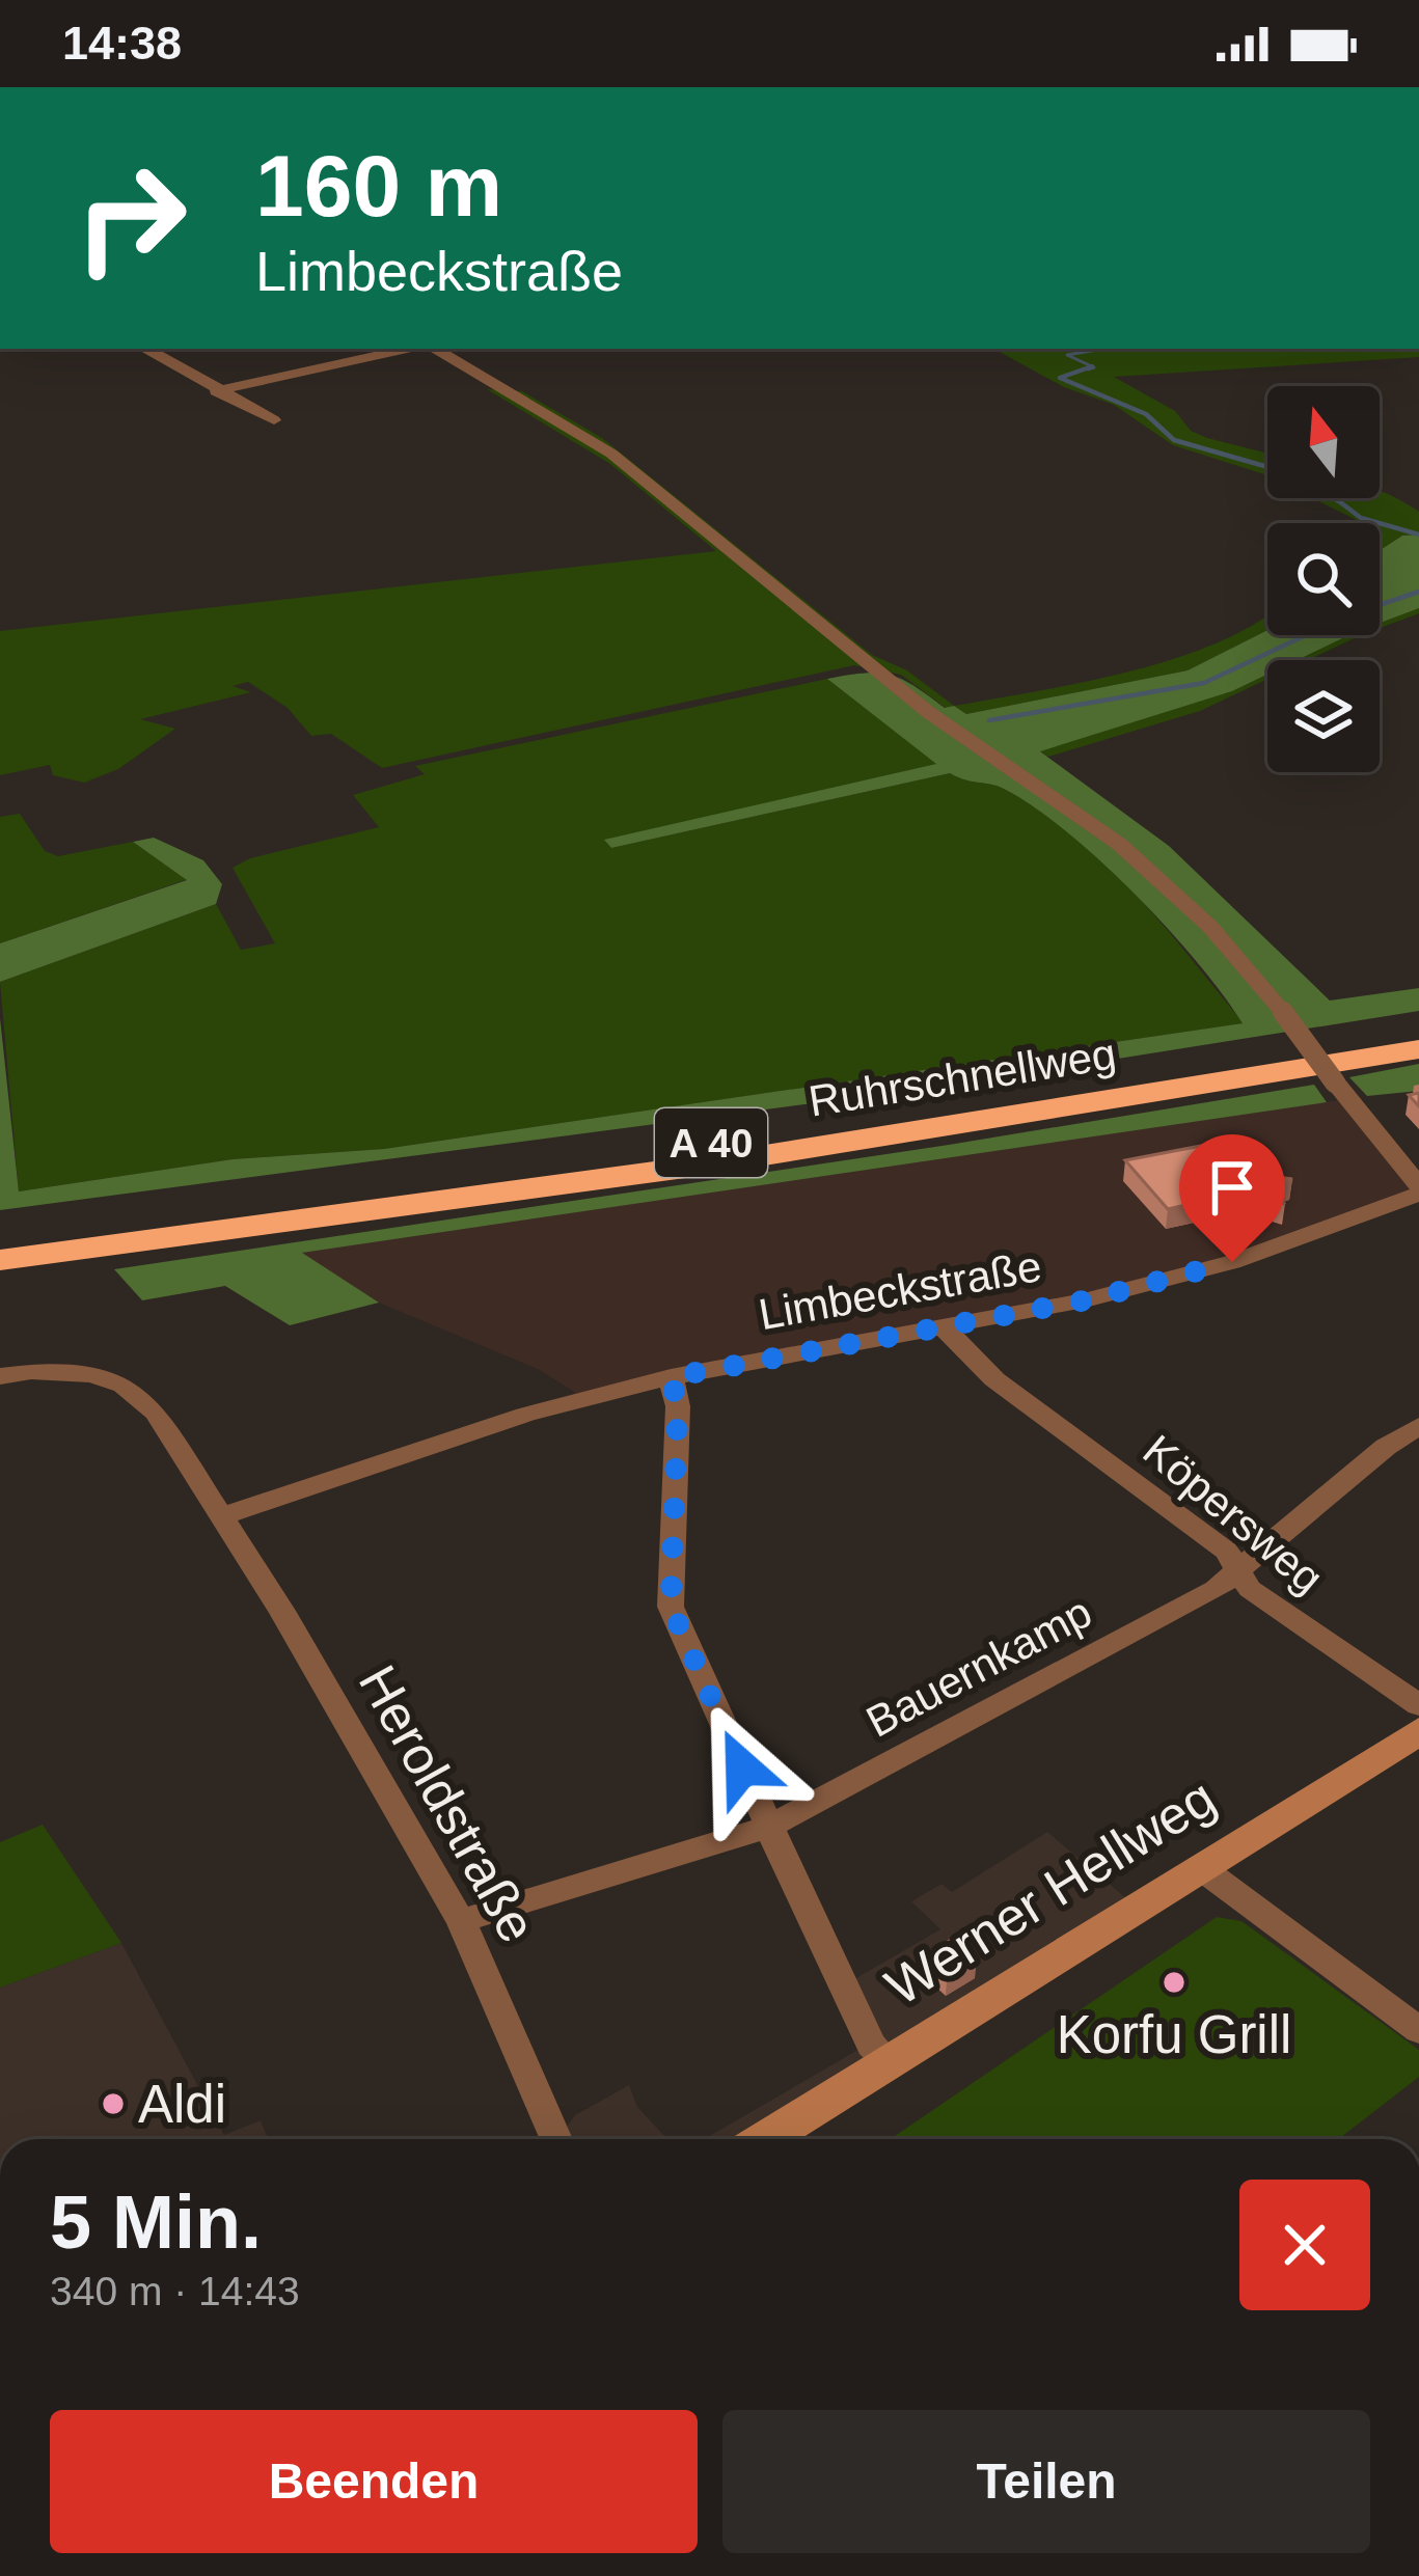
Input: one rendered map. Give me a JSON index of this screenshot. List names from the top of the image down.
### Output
{
  "streets": {
    "highway": ["Ruhrschnellweg", "A 40"],
    "main road": ["Werner Hellweg"],
    "street": [
      "Limbeckstraße",
      "Köpersweg",
      "Bauernkamp",
      "Heroldstraße"
    ]
  },
  "crossings": [
    ["Limbeckstraße", "Köpersweg"],
    ["Köpersweg", "Bauernkamp"],
    ["Bauernkamp", "Heroldstraße"]
  ],
  "places": ["Korfu Grill", "Aldi"],
  "north": "top",
  "page": {
    "status": "14:38",
    "turn": ["160 m", "Limbeckstraße"],
    "heading": ["5 Min.", "340 m · 14:43"],
    "buttons": ["Beenden", "Teilen"]
  }
}
